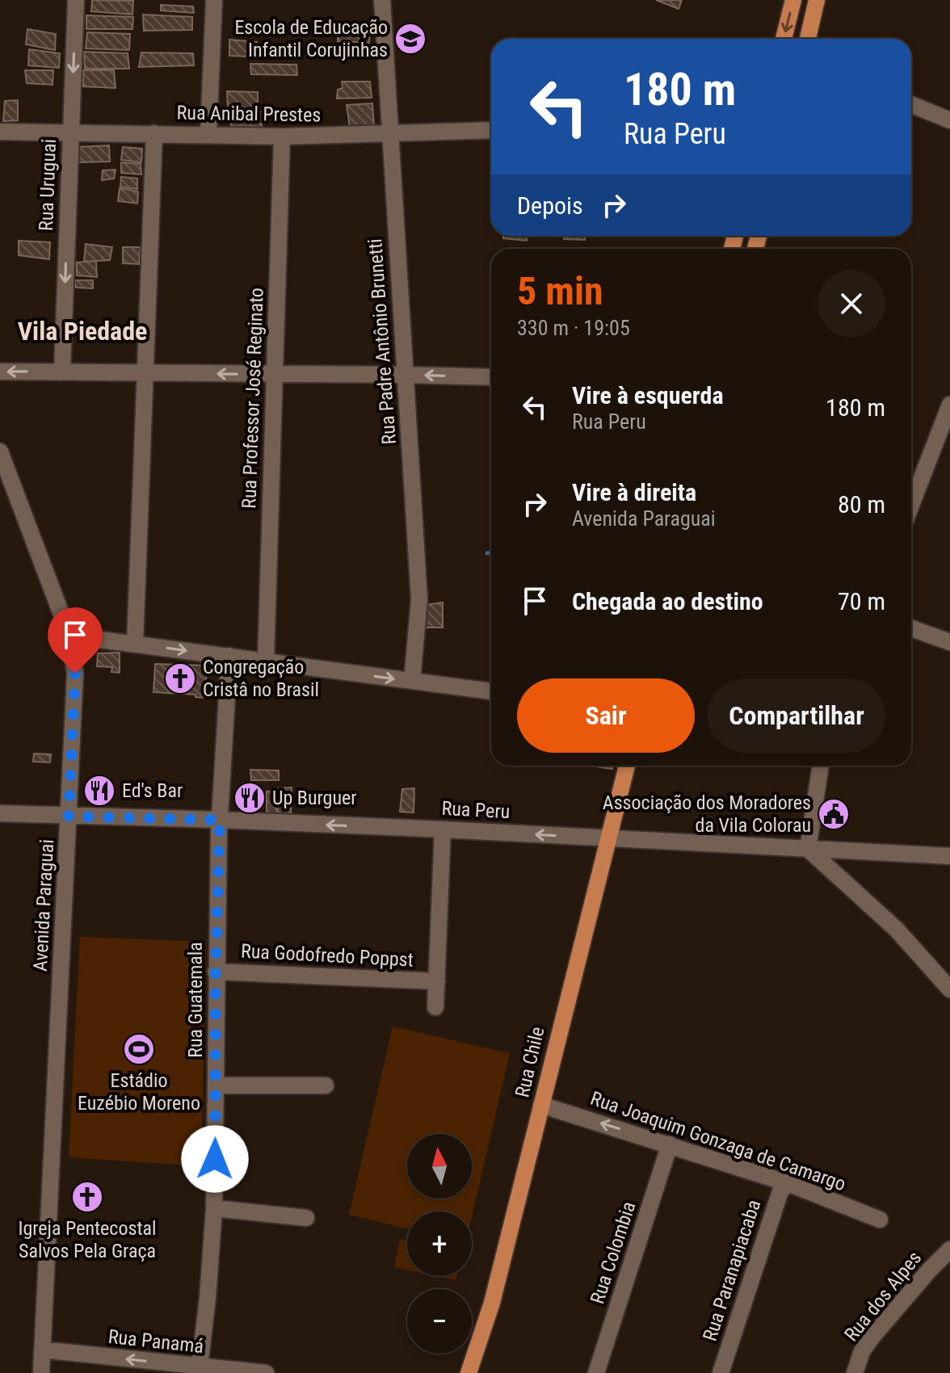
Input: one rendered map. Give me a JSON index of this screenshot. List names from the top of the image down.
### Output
{
  "streets": {
    "main road": ["Rua Chile"],
    "street": [
      "Rua Anibal Prestes",
      "Rua Uruguai",
      "Rua Padre Antônio Brunetti",
      "Rua Professor José Reginato",
      "Rua Peru",
      "Avenida Paraguai",
      "Rua Godofredo Poppst",
      "Rua Guatemala",
      "Rua Joaquim Gonzaga de Camargo",
      "Rua Colombia",
      "Rua Paranapiacaba",
      "Rua dos Alpes",
      "Rua Panamá"
    ]
  },
  "crossings": [
    ["Rua Anibal Prestes", "Rua Uruguai"],
    ["Rua Anibal Prestes", "Rua Padre Antônio Brunetti"],
    ["Rua Anibal Prestes", "Rua Professor José Reginato"],
    ["Rua Peru", "Avenida Paraguai"],
    ["Rua Peru", "Rua Guatemala"],
    ["Rua Peru", "Rua Chile"],
    ["Avenida Paraguai", "Rua Panamá"],
    ["Rua Godofredo Poppst", "Rua Guatemala"],
    ["Rua Guatemala", "Rua Panamá"],
    ["Rua Chile", "Rua Joaquim Gonzaga de Camargo"],
    ["Rua Joaquim Gonzaga de Camargo", "Rua Colombia"],
    ["Rua Joaquim Gonzaga de Camargo", "Rua Paranapiacaba"]
  ],
  "one_way": ["Rua Peru", "Rua Joaquim Gonzaga de Camargo", "Rua Panamá"],
  "districts": ["Vila Piedade"],
  "places": {
    "school or university": ["Escola de Educação Infantil Corujinhas"],
    "church": ["Congregação Cristâ no Brasil", "Igreja Pentecostal Salvos Pela Graça"],
    "restaurant": ["Ed's Bar", "Up Burguer"],
    "public building": ["Associação dos Moradores da Vila Colorau"],
    "sports": ["Estádio Euzébio Moreno"]
  },
  "north": "top",
  "page": {
    "turn": ["180 m", "Rua Peru"],
    "then": "Depois",
    "heading": ["5 min", "330 m · 19:05"],
    "list": [
      {
        "name": "Vire à esquerda",
        "note": "Rua Peru",
        "value": "180 m"
      },
      {
        "name": "Vire à direita",
        "note": "Avenida Paraguai",
        "value": "80 m"
      },
      {
        "name": "Chegada ao destino",
        "value": "70 m"
      }
    ],
    "buttons": ["Sair", "Compartilhar"],
    "map_buttons": ["+", "−"]
  }
}
